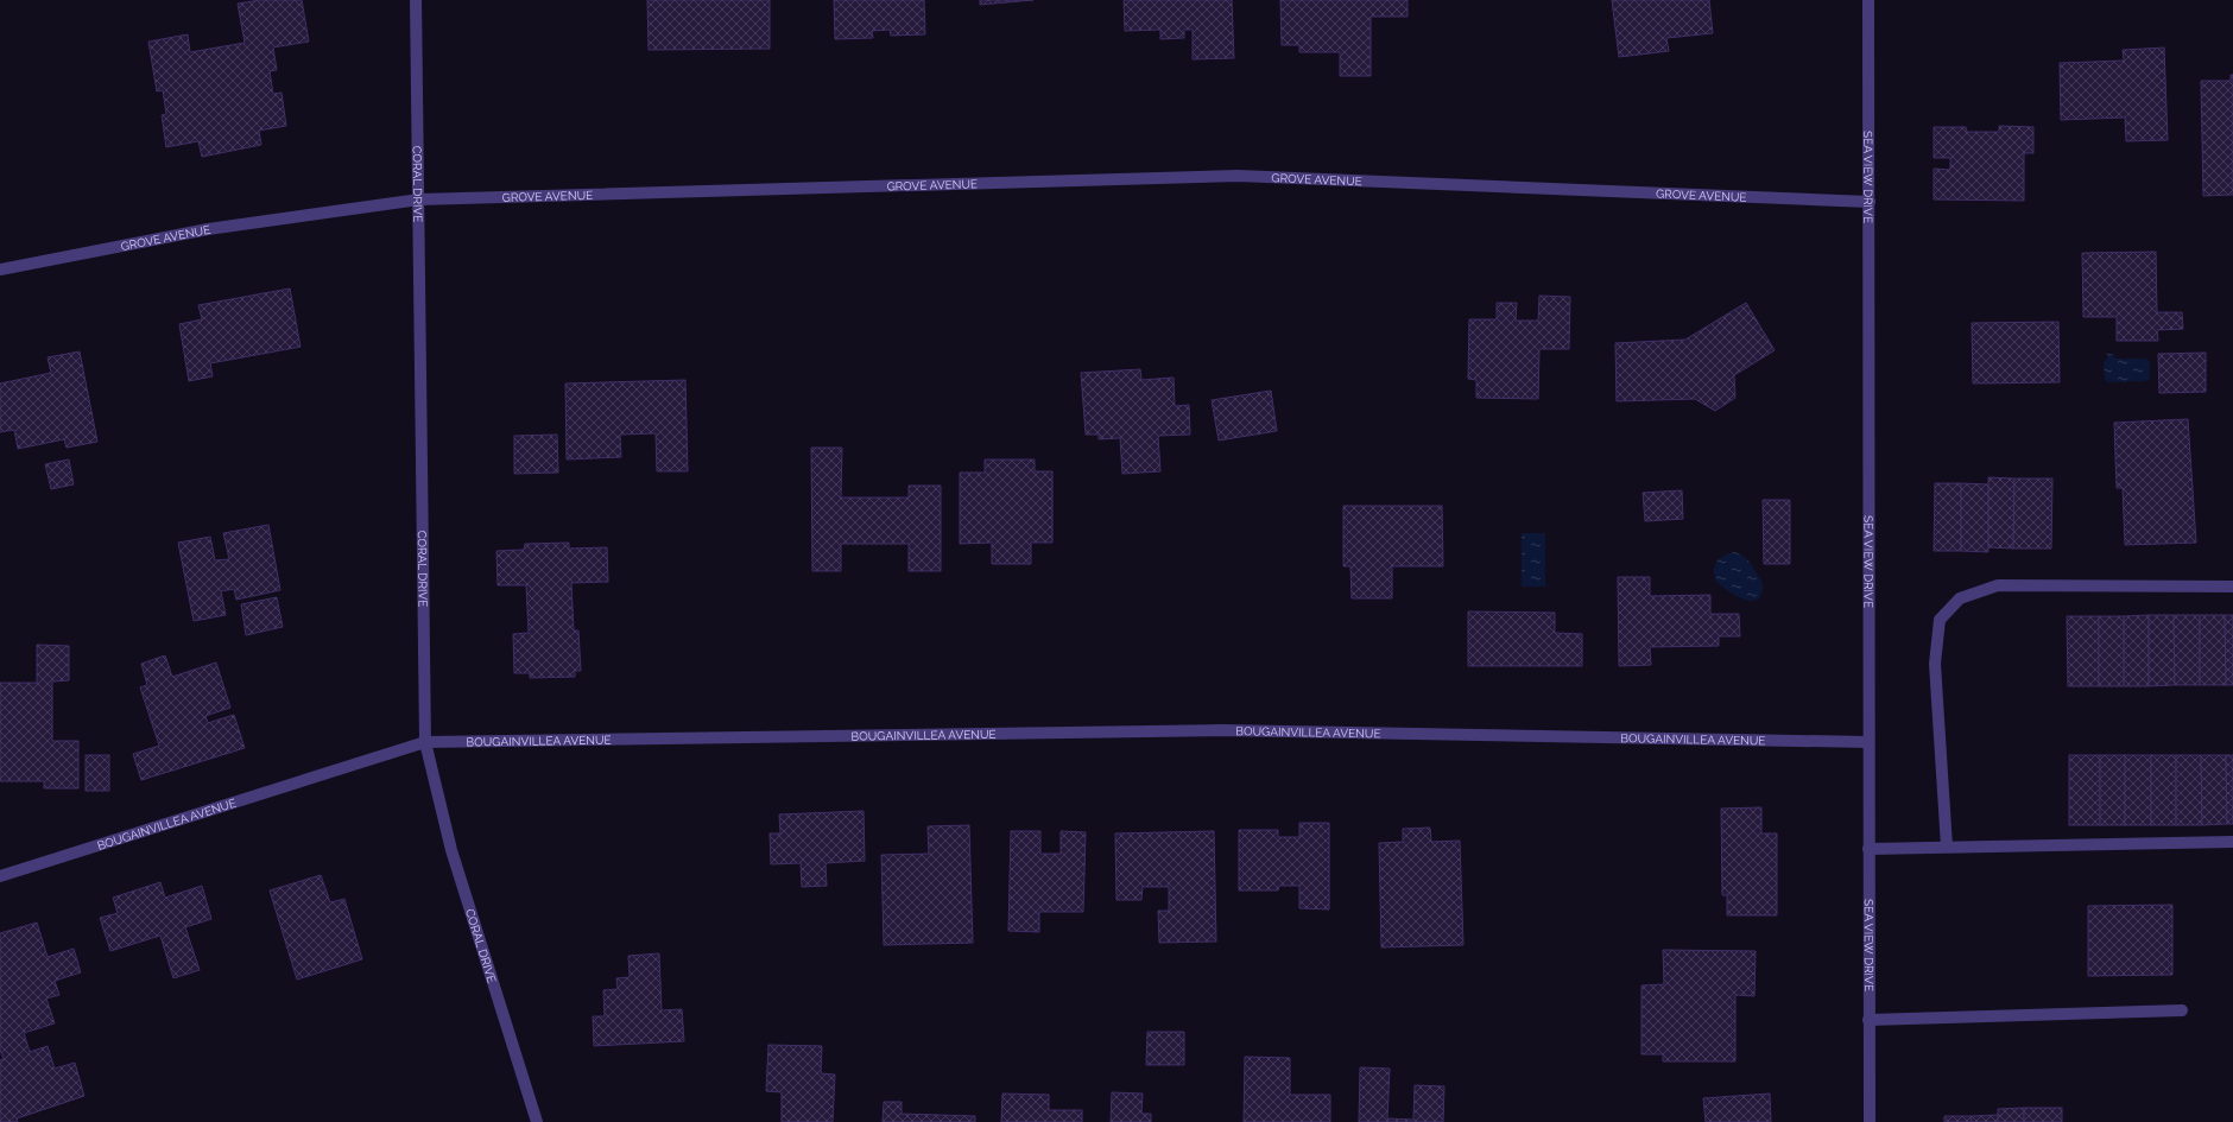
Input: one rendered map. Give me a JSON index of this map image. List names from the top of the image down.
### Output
{
  "streets": {
    "street": [
      "SEA VIEW DRIVE",
      "GROVE AVENUE",
      "CORAL DRIVE",
      "BOUGAINVILLEA AVENUE"
    ]
  },
  "crossings": [
    ["SEA VIEW DRIVE", "GROVE AVENUE"],
    ["SEA VIEW DRIVE", "BOUGAINVILLEA AVENUE"],
    ["GROVE AVENUE", "CORAL DRIVE"],
    ["CORAL DRIVE", "BOUGAINVILLEA AVENUE"]
  ]
}
